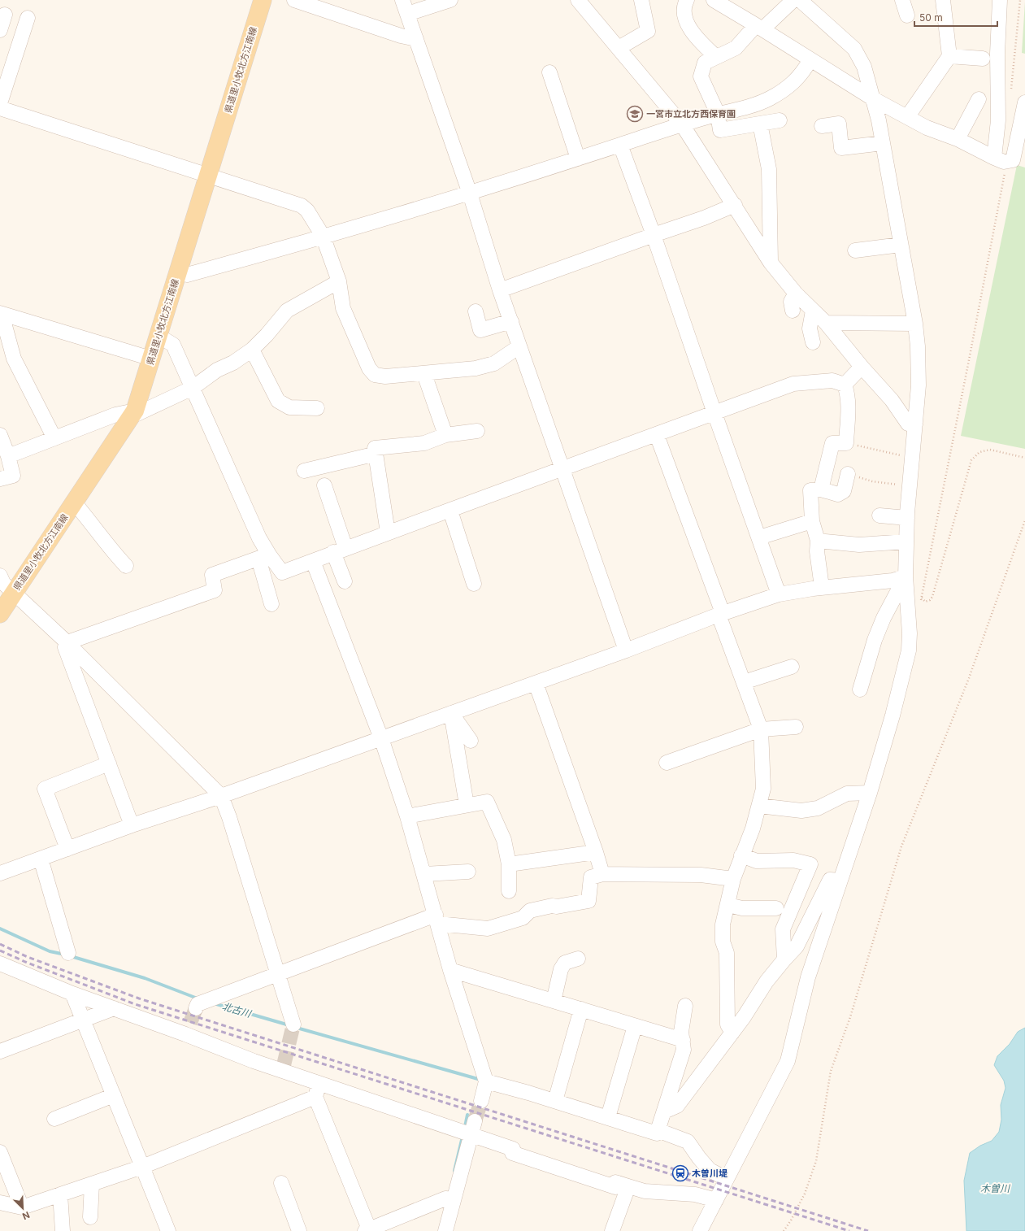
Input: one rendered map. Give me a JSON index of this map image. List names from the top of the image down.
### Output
{
  "streets": {
    "main road": ["県道里小牧北方江南線"]
  },
  "water": ["北古川", "木曽川"],
  "places": {
    "school or university": ["一宮市立北方西保育園"],
    "station": ["木曽川堤"]
  },
  "scale_bar": "50 m",
  "north": "bottom right"
}
